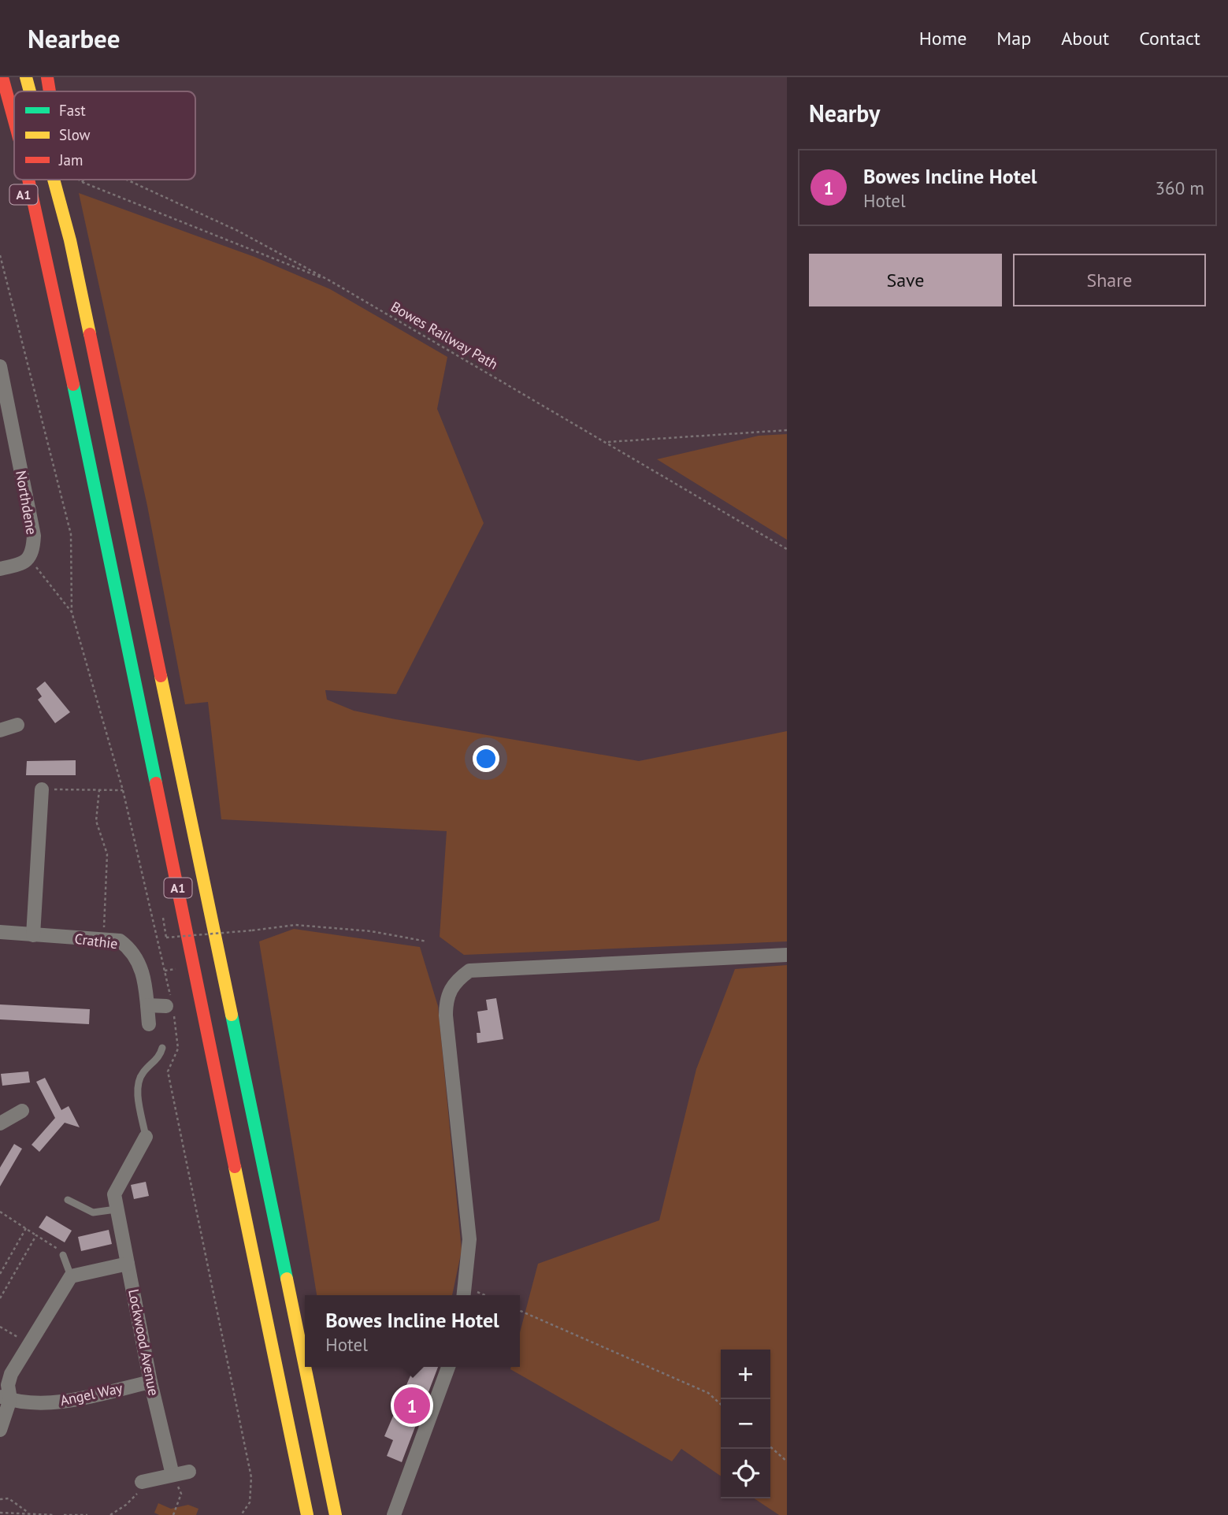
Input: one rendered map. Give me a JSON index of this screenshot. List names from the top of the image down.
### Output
{
  "streets": {
    "highway": ["A1"],
    "street": [
      "Northdene",
      "Crathie",
      "Lockwood Avenue",
      "Angel Way"
    ],
    "path": ["Bowes Railway Path"]
  },
  "crossings": [
    ["Lockwood Avenue", "Angel Way"]
  ],
  "legend": ["Fast", "Slow", "Jam"],
  "page": {
    "header": "Nearbee",
    "nav": [
      "Home",
      "Map",
      "About",
      "Contact"
    ],
    "heading": "Nearby",
    "list": [
      {
        "mark": "1",
        "name": "Bowes Incline Hotel",
        "note": "Hotel",
        "value": "360 m"
      }
    ],
    "buttons": ["Save", "Share"],
    "popup": ["Bowes Incline Hotel", "Hotel"],
    "map_buttons": ["+", "−"],
    "pins": "1"
  }
}
